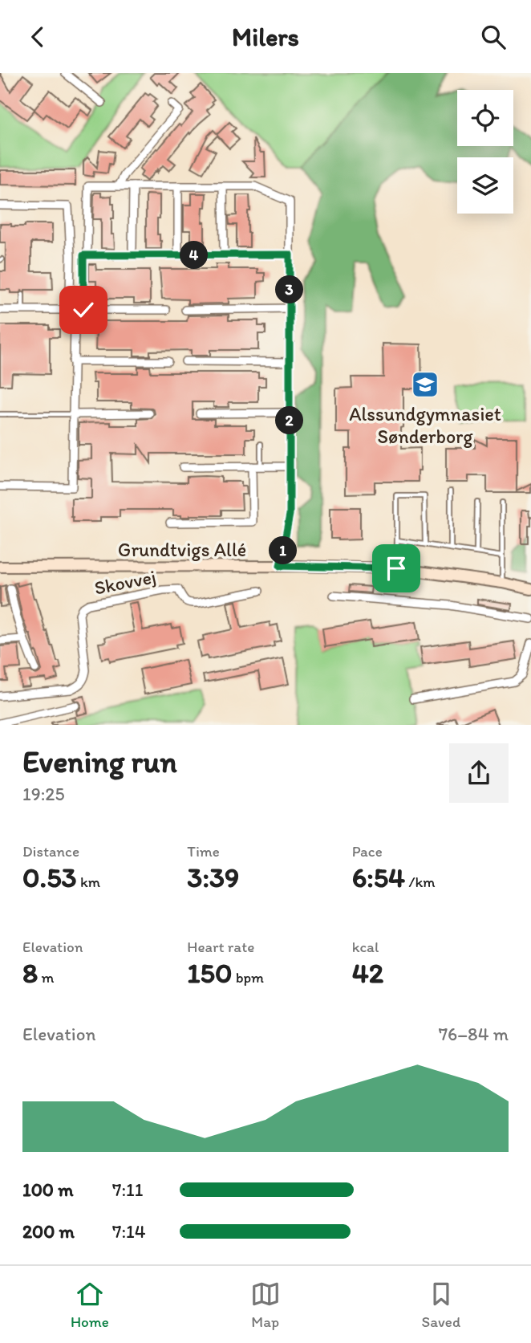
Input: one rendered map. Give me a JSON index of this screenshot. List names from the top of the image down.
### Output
{
  "streets": {
    "street": ["Grundtvigs Allé", "Skovvej"]
  },
  "places": {
    "school or university": ["Alssundgymnasiet Sønderborg"]
  },
  "page": {
    "header": "Milers",
    "pins": [
      "4",
      "3",
      "2",
      "1"
    ],
    "heading": ["Evening run", "19:25"],
    "stats": [
      ["Distance", "0.53 km"],
      ["Time", "3:39"],
      ["Pace", "6:54 /km"],
      ["Elevation", "8 m"],
      ["Heart rate", "150 bpm"],
      ["kcal", "42"]
    ],
    "chart": ["Elevation", "76–84 m"],
    "list": [
      {
        "name": "100 m",
        "note": "7:11"
      },
      {
        "name": "200 m",
        "note": "7:14"
      }
    ],
    "tabs": ["Home", "Map", "Saved"]
  }
}
